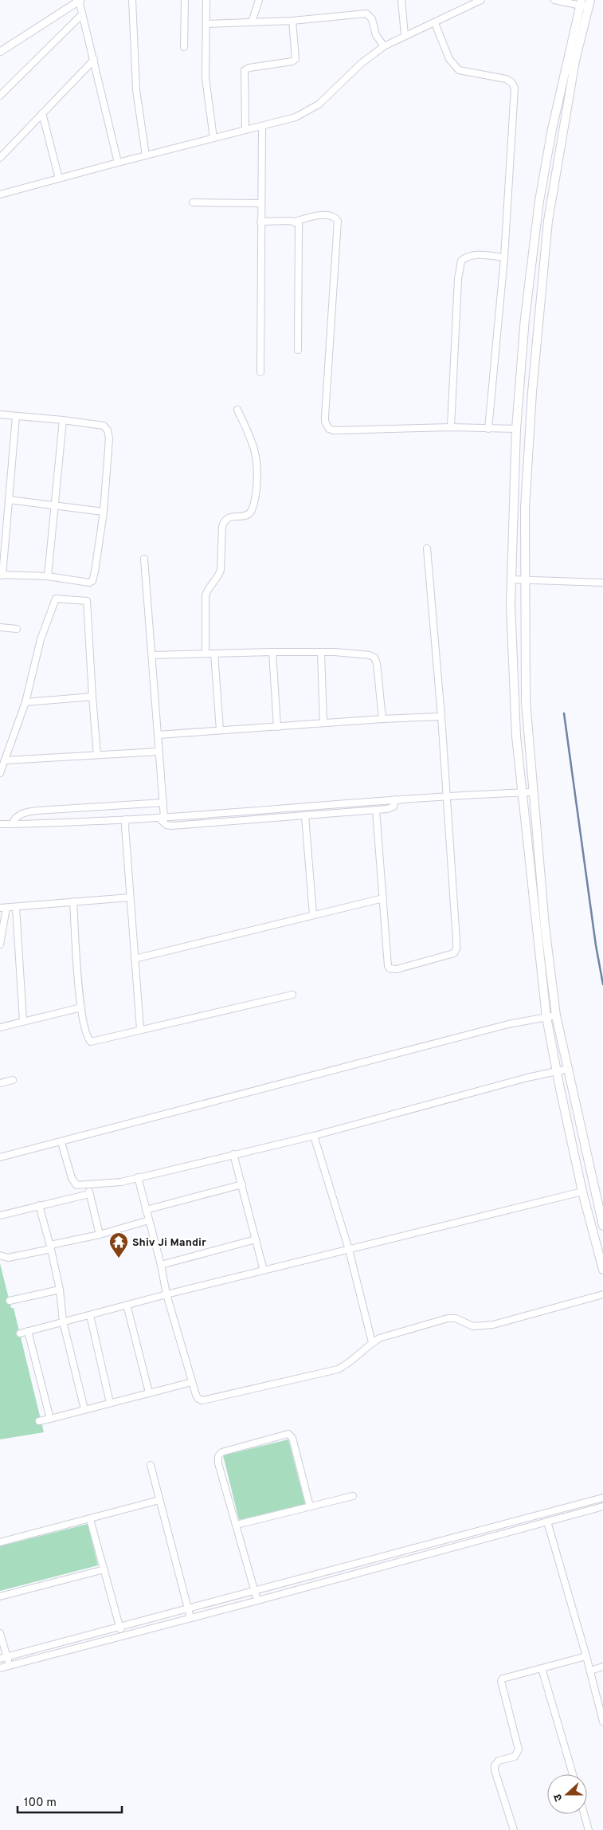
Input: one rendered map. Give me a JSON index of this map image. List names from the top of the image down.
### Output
{
  "places": {
    "temple": ["Shiv Ji Mandir"]
  },
  "scale_bar": "100 m",
  "north": "left"
}
